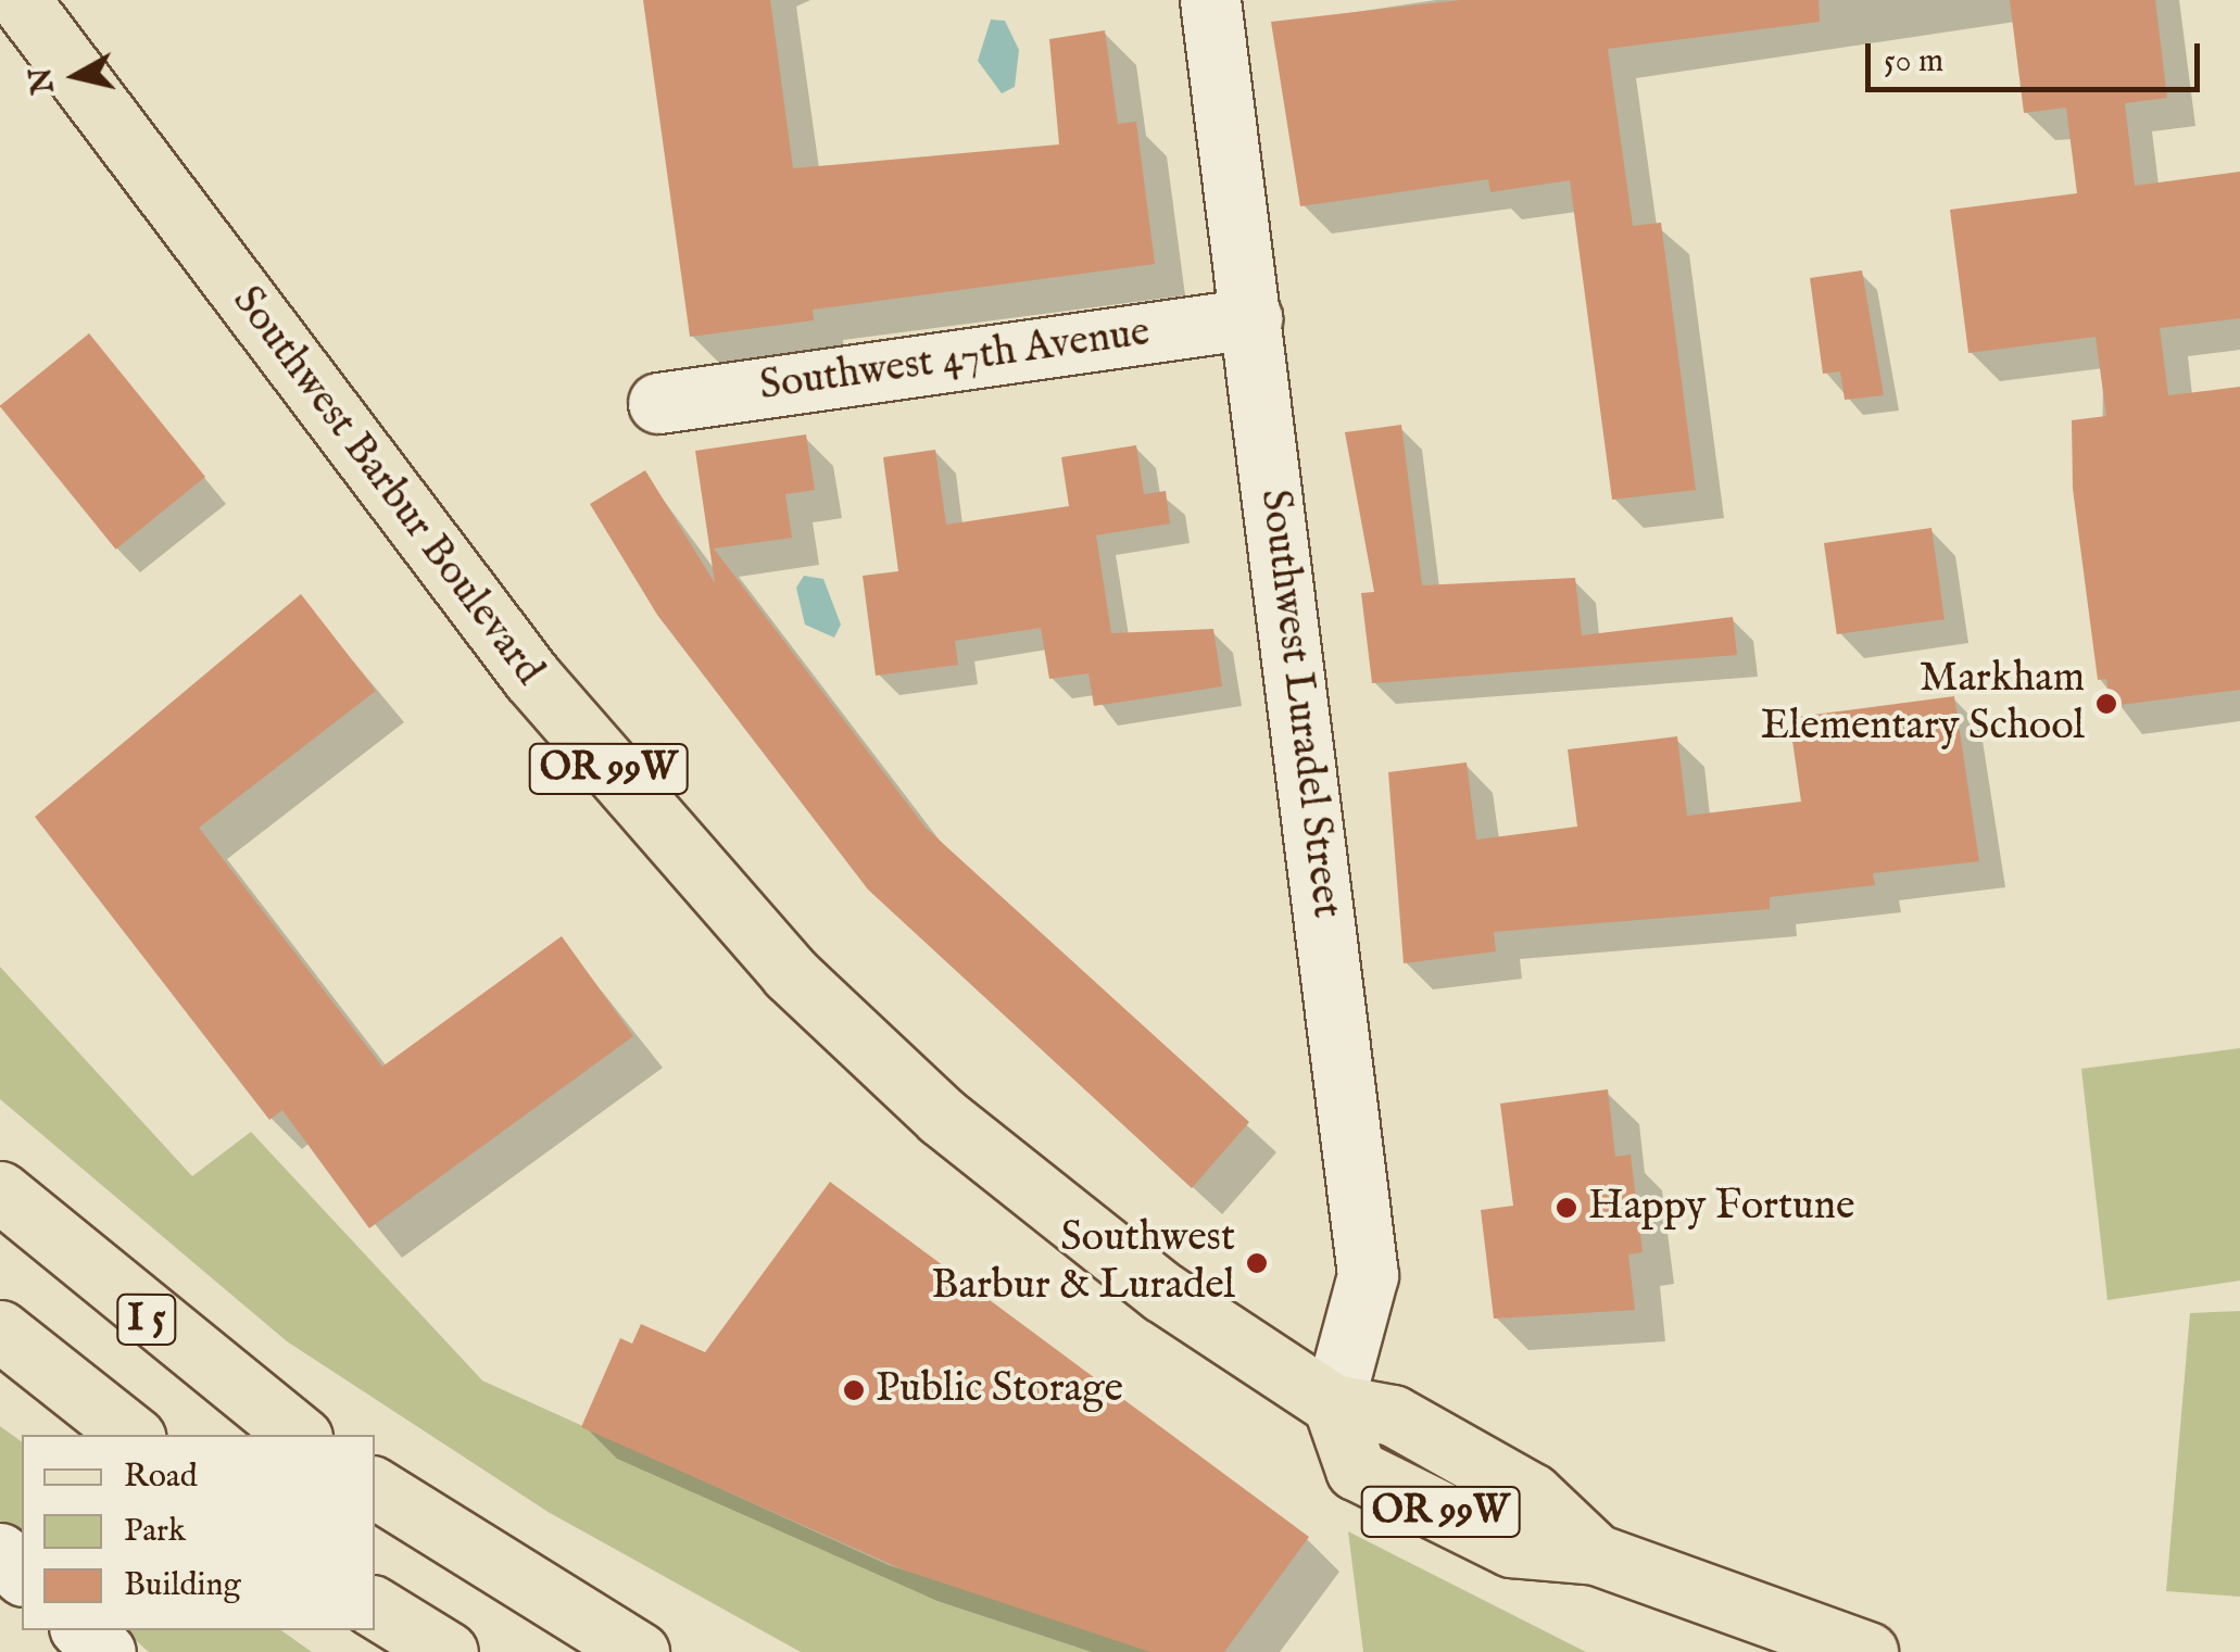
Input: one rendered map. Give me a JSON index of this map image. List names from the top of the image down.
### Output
{
  "streets": {
    "main road": ["Southwest Barbur Boulevard", "OR 99W", "I 5"],
    "street": ["Southwest 47th Avenue", "Southwest Luradel Street"]
  },
  "crossings": [
    ["Southwest 47th Avenue", "Southwest Luradel Street"],
    ["Southwest Barbur Boulevard", "Southwest Luradel Street"],
    ["Southwest Barbur Boulevard", "OR 99W"],
    ["Southwest Luradel Street", "OR 99W"]
  ],
  "places": [
    "Markham Elementary School",
    "Happy Fortune",
    "Southwest Barbur & Luradel",
    "Public Storage"
  ],
  "legend": ["Road", "Park", "Building"],
  "scale_bar": "50 m",
  "north": "left"
}
